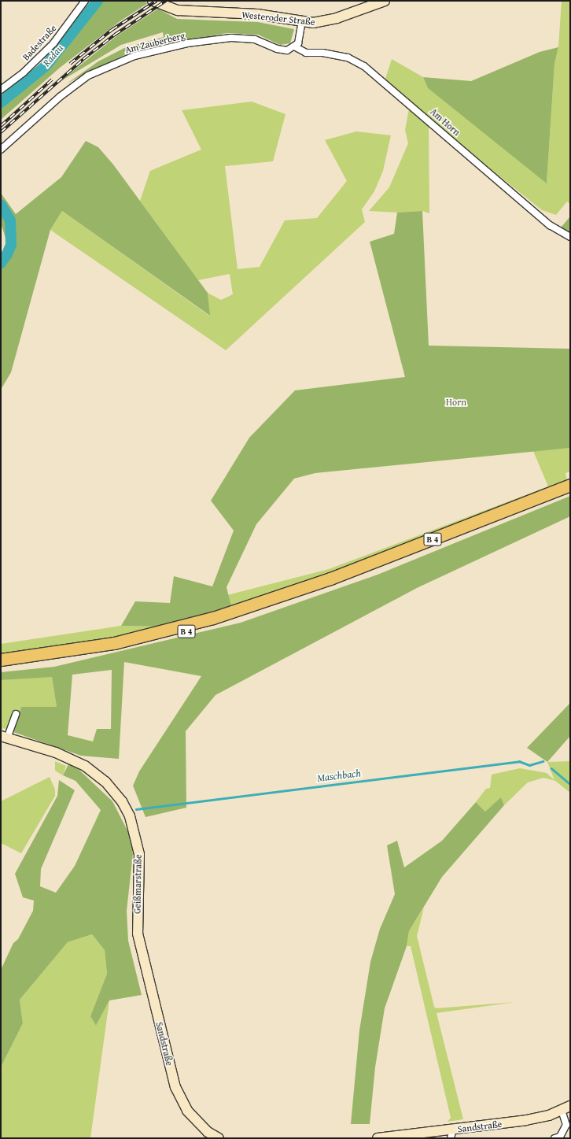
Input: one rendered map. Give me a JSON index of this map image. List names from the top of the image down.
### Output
{
  "streets": {
    "highway": ["B 4"],
    "street": [
      "Westeroder Straße",
      "Badestraße",
      "Am Zauberberg",
      "Am Horn",
      "Geißmarstraße",
      "Sandstraße"
    ]
  },
  "crossings": [
    ["Am Zauberberg", "Am Horn"],
    ["Geißmarstraße", "Sandstraße"]
  ],
  "water": ["Radau", "Maschbach"],
  "parks": ["Horn"]
}
